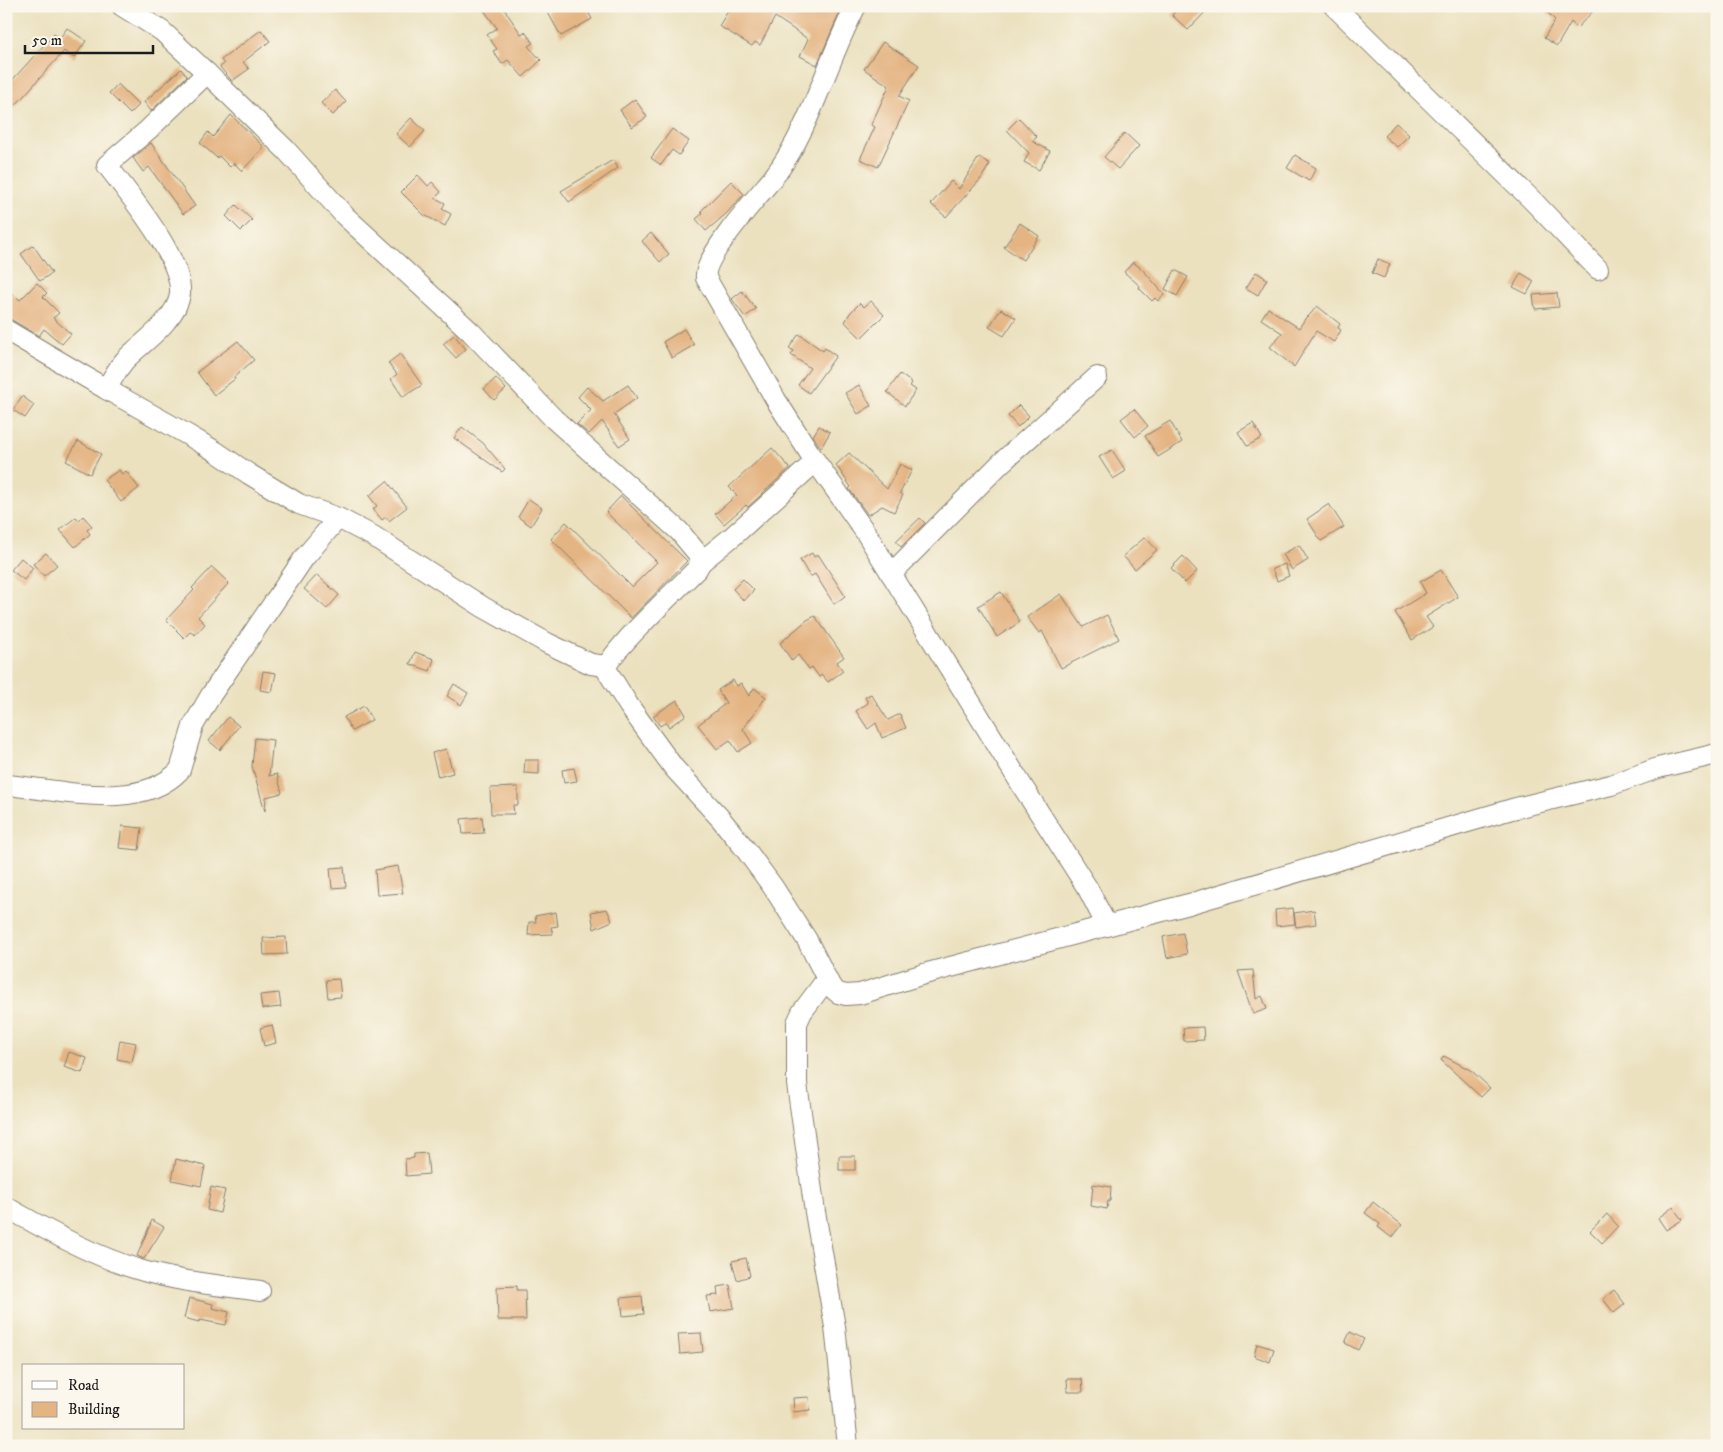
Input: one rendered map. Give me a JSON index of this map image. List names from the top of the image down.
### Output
{
  "legend": ["Road", "Building"],
  "scale_bar": "50 m"
}
